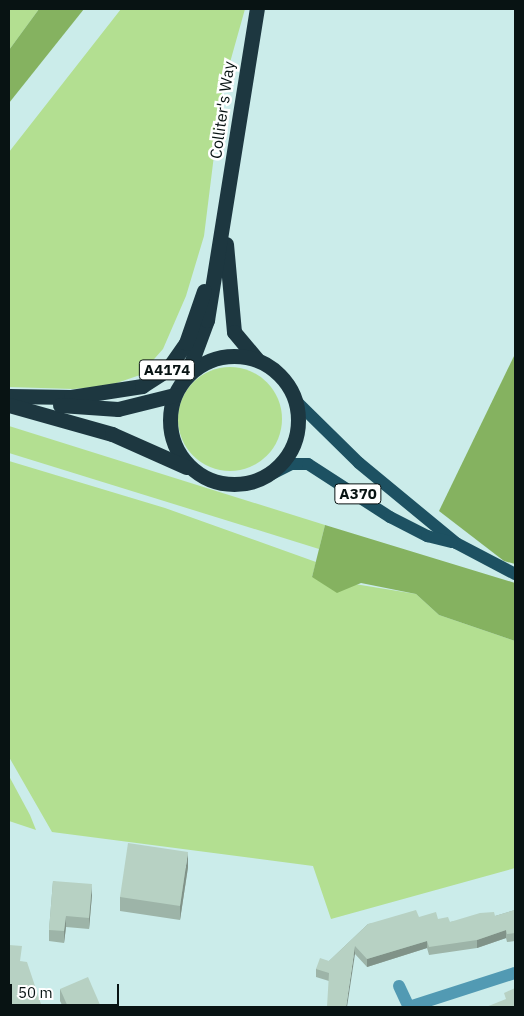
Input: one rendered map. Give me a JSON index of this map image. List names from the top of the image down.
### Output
{
  "streets": {
    "highway": ["Colliter's Way", "A4174"],
    "main road": ["A370"]
  },
  "crossings": [
    ["Colliter's Way", "A4174"],
    ["Colliter's Way", "A370"]
  ],
  "scale_bar": "50 m"
}
